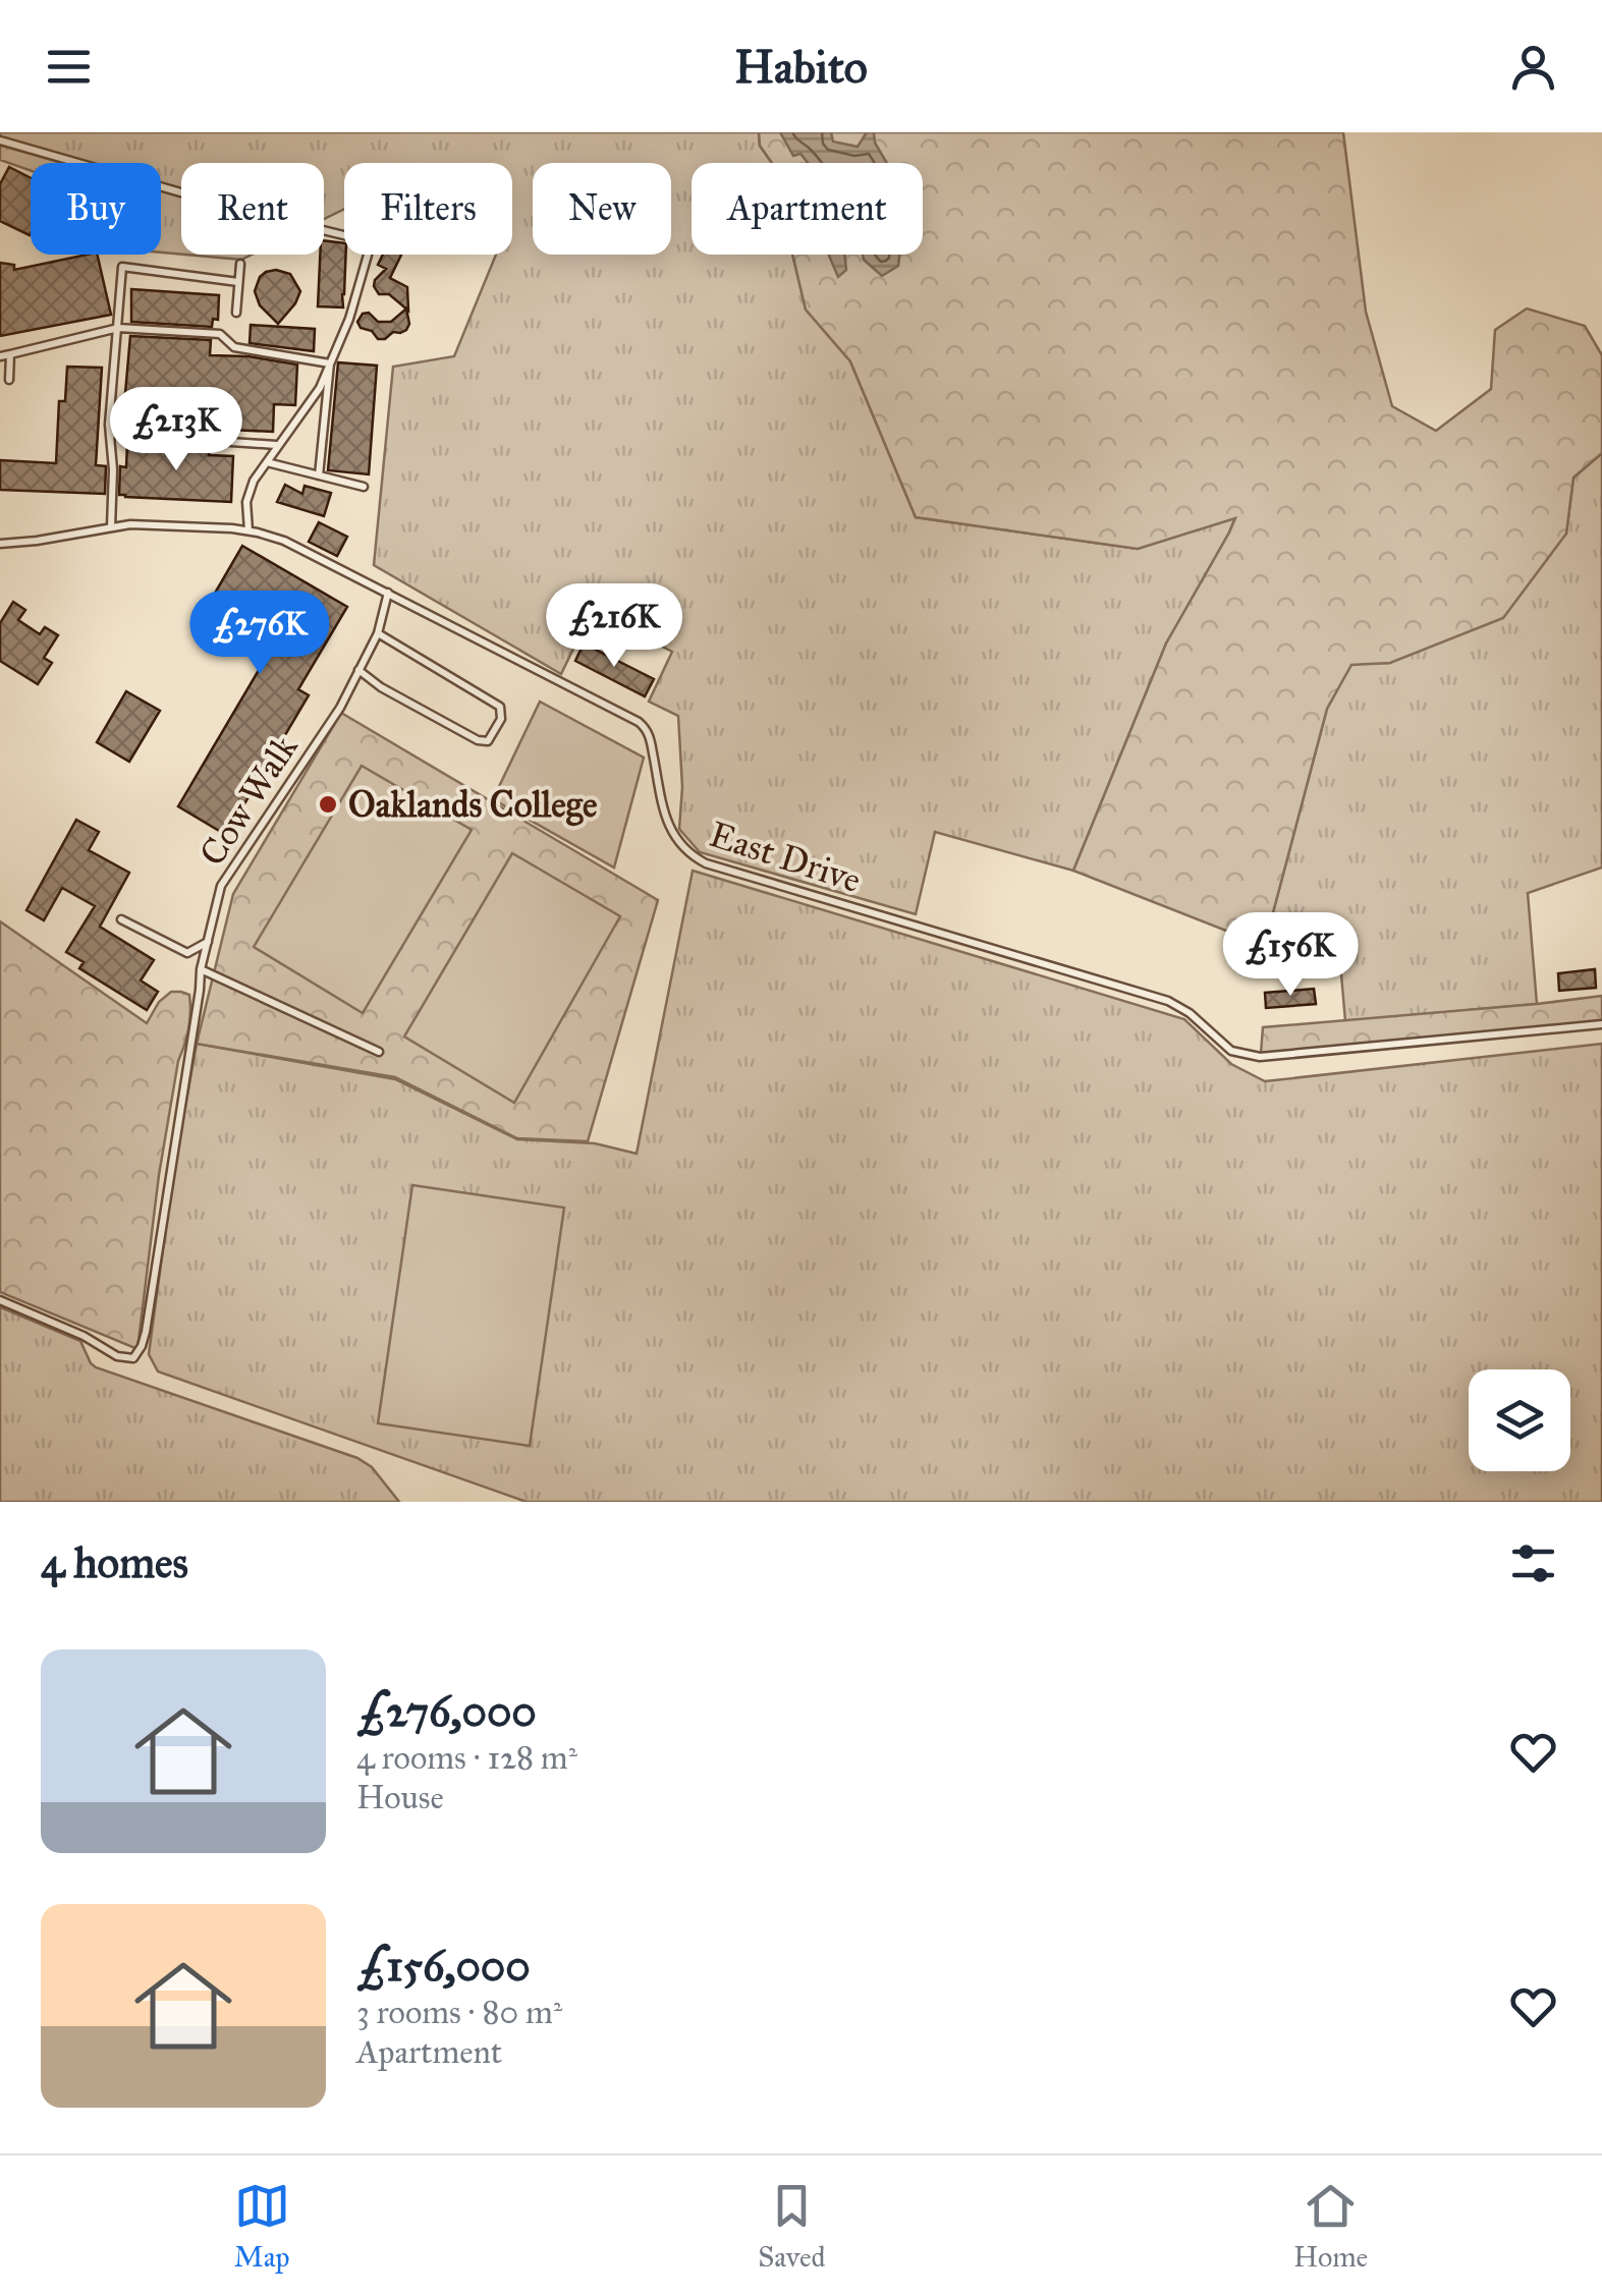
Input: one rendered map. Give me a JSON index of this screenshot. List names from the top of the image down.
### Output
{
  "streets": {
    "lane": ["Cow Walk", "East Drive"]
  },
  "crossings": [
    ["Cow Walk", "East Drive"]
  ],
  "places": ["Oaklands College"],
  "page": {
    "header": "Habito",
    "chip": [
      "Buy",
      "Rent",
      "Filters",
      "New",
      "Apartment"
    ],
    "price": [
      "£213K",
      "£216K",
      "£276K",
      "£156K"
    ],
    "heading": "4 homes",
    "list": [
      {
        "name": "£276,000",
        "note": "4 rooms · 128 m² · House"
      },
      {
        "name": "£156,000",
        "note": "3 rooms · 80 m² · Apartment"
      }
    ],
    "tabs": ["Map", "Saved", "Home"]
  }
}
